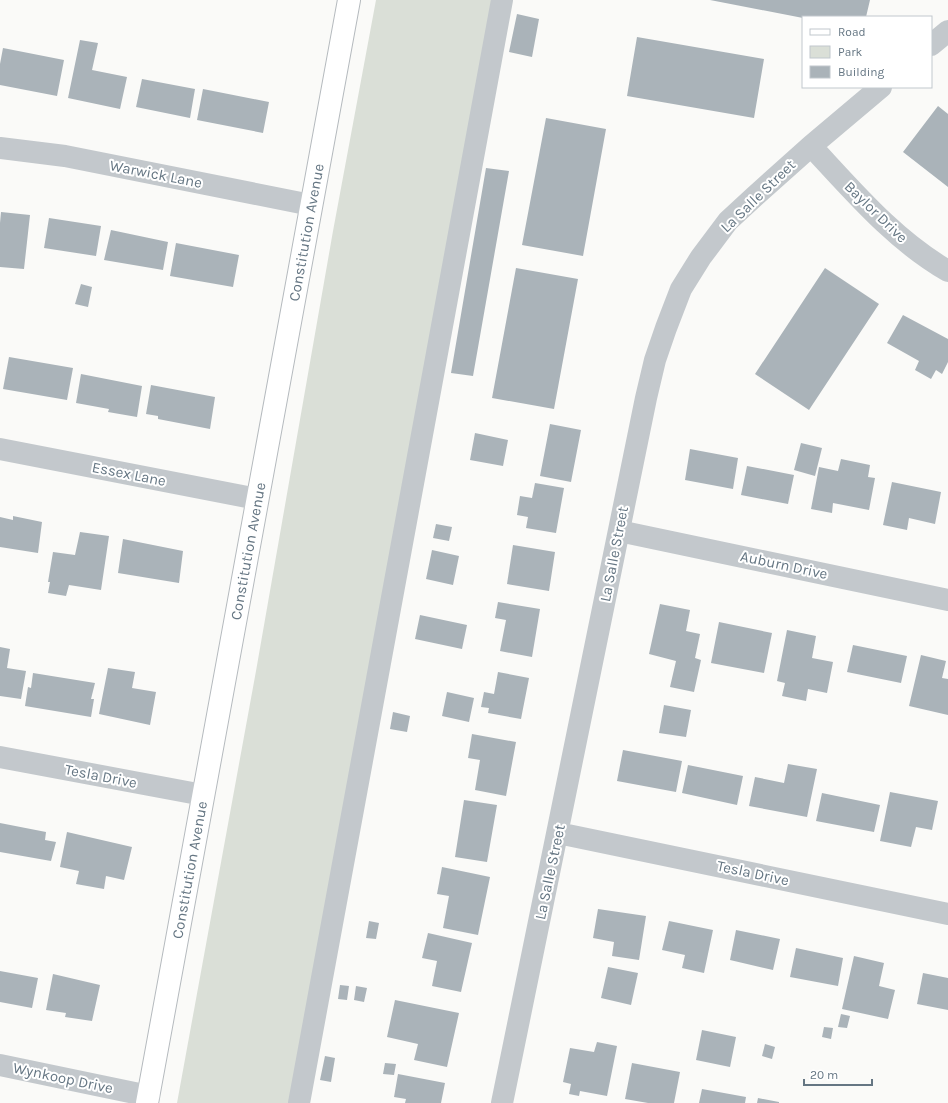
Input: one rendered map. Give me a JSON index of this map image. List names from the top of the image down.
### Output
{
  "streets": {
    "main road": ["Constitution Avenue"],
    "street": [
      "Warwick Lane",
      "La Salle Street",
      "Baylor Drive",
      "Essex Lane",
      "Auburn Drive",
      "Tesla Drive",
      "Wynkoop Drive"
    ]
  },
  "crossings": [
    ["Warwick Lane", "Constitution Avenue"],
    ["La Salle Street", "Baylor Drive"],
    ["La Salle Street", "Auburn Drive"],
    ["La Salle Street", "Tesla Drive"],
    ["Constitution Avenue", "Essex Lane"],
    ["Constitution Avenue", "Tesla Drive"],
    ["Constitution Avenue", "Wynkoop Drive"]
  ],
  "legend": ["Road", "Park", "Building"],
  "scale_bar": "20 m"
}
